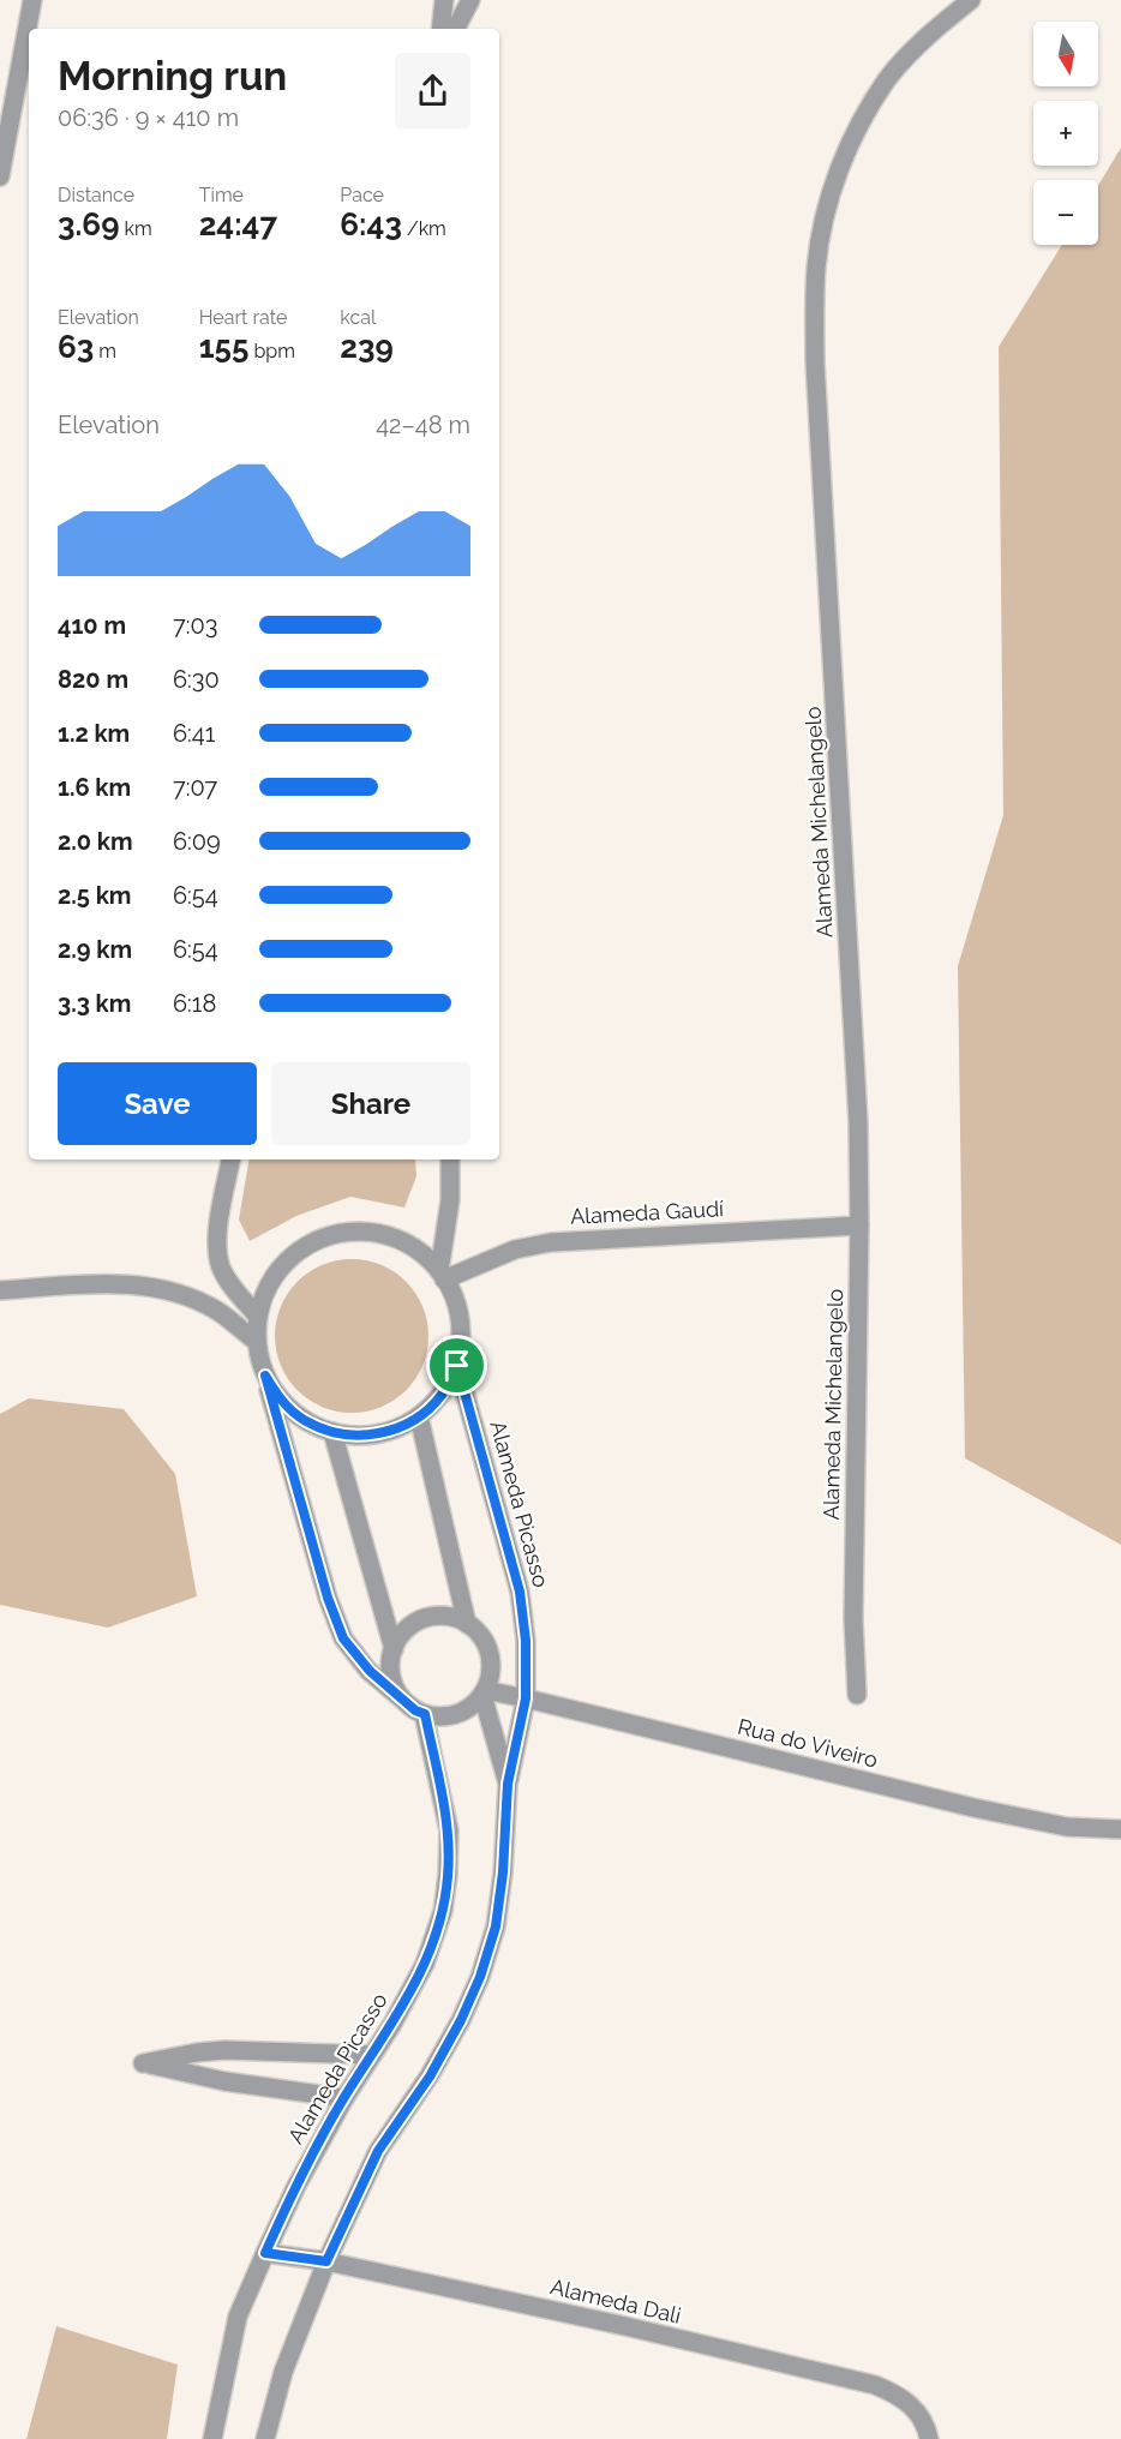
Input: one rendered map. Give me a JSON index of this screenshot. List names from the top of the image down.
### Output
{
  "streets": {
    "street": [
      "Alameda Michelangelo",
      "Alameda Gaudí",
      "Alameda Picasso",
      "Rua do Viveiro",
      "Alameda Dali"
    ]
  },
  "crossings": [
    ["Alameda Michelangelo", "Alameda Gaudí"],
    ["Alameda Gaudí", "Alameda Picasso"],
    ["Alameda Picasso", "Rua do Viveiro"],
    ["Alameda Picasso", "Alameda Dali"]
  ],
  "north": "bottom",
  "page": {
    "map_buttons": ["+", "−"],
    "heading": ["Morning run", "06:36 · 9 × 410 m"],
    "stats": [
      ["Distance", "3.69 km"],
      ["Time", "24:47"],
      ["Pace", "6:43 /km"],
      ["Elevation", "63 m"],
      ["Heart rate", "155 bpm"],
      ["kcal", "239"]
    ],
    "chart": ["Elevation", "42–48 m"],
    "list": [
      {
        "name": "410 m",
        "note": "7:03"
      },
      {
        "name": "820 m",
        "note": "6:30"
      },
      {
        "name": "1.2 km",
        "note": "6:41"
      },
      {
        "name": "1.6 km",
        "note": "7:07"
      },
      {
        "name": "2.0 km",
        "note": "6:09"
      },
      {
        "name": "2.5 km",
        "note": "6:54"
      },
      {
        "name": "2.9 km",
        "note": "6:54"
      },
      {
        "name": "3.3 km",
        "note": "6:18"
      }
    ],
    "buttons": ["Save", "Share"]
  }
}
